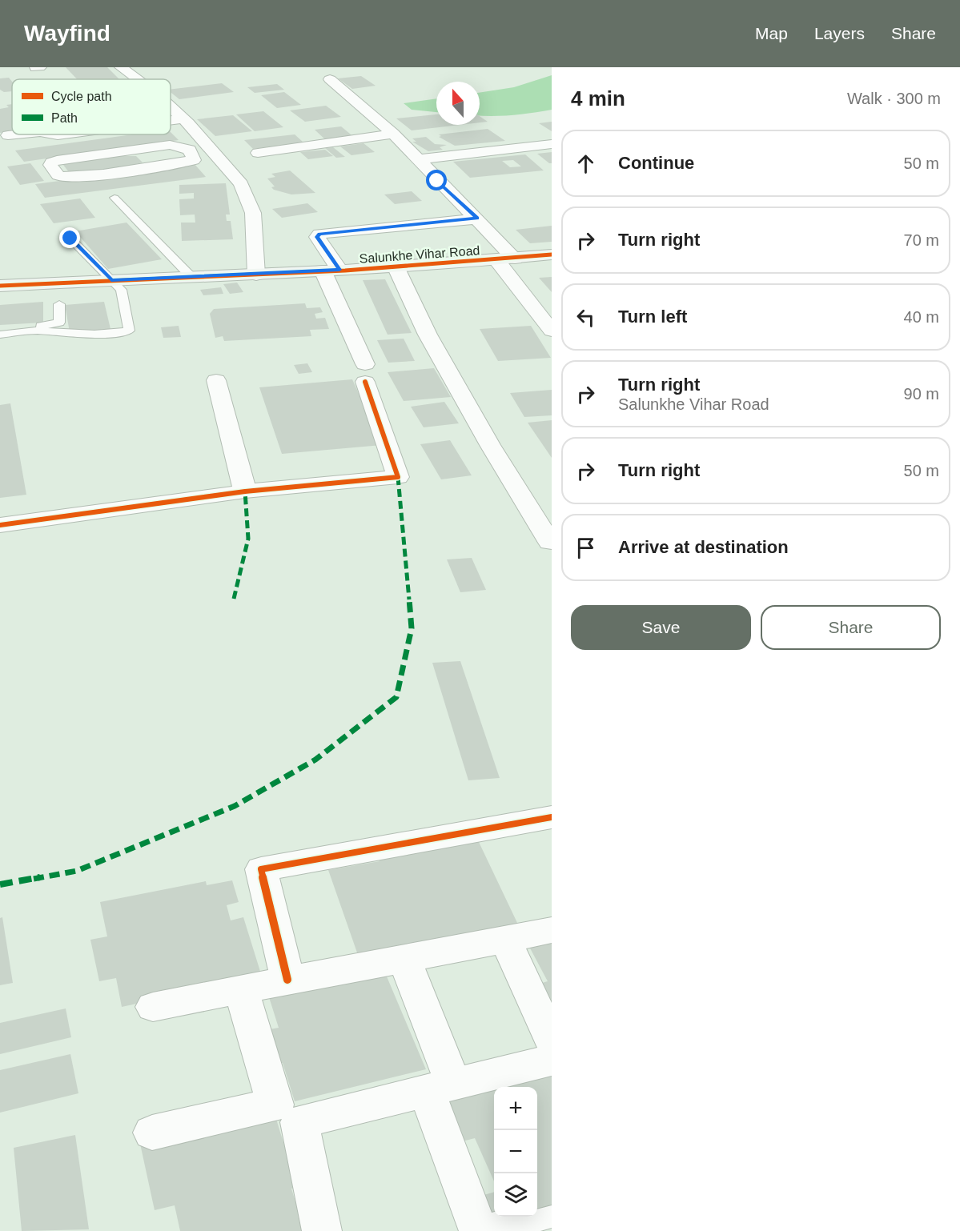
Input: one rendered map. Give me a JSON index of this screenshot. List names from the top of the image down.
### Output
{
  "streets": {
    "street": ["Salunkhe Vihar Road"]
  },
  "legend": ["Cycle path", "Path"],
  "north": "top",
  "page": {
    "header": "Wayfind",
    "nav": ["Map", "Layers", "Share"],
    "heading": ["4 min", "Walk · 300 m"],
    "list": [
      ["Continue", "50 m"],
      ["Turn right", "70 m"],
      ["Turn left", "40 m"],
      ["Turn right", "Salunkhe Vihar Road", "90 m"],
      ["Turn right", "50 m"],
      "Arrive at destination"
    ],
    "buttons": ["Save", "Share"],
    "map_buttons": ["+", "−"]
  }
}
